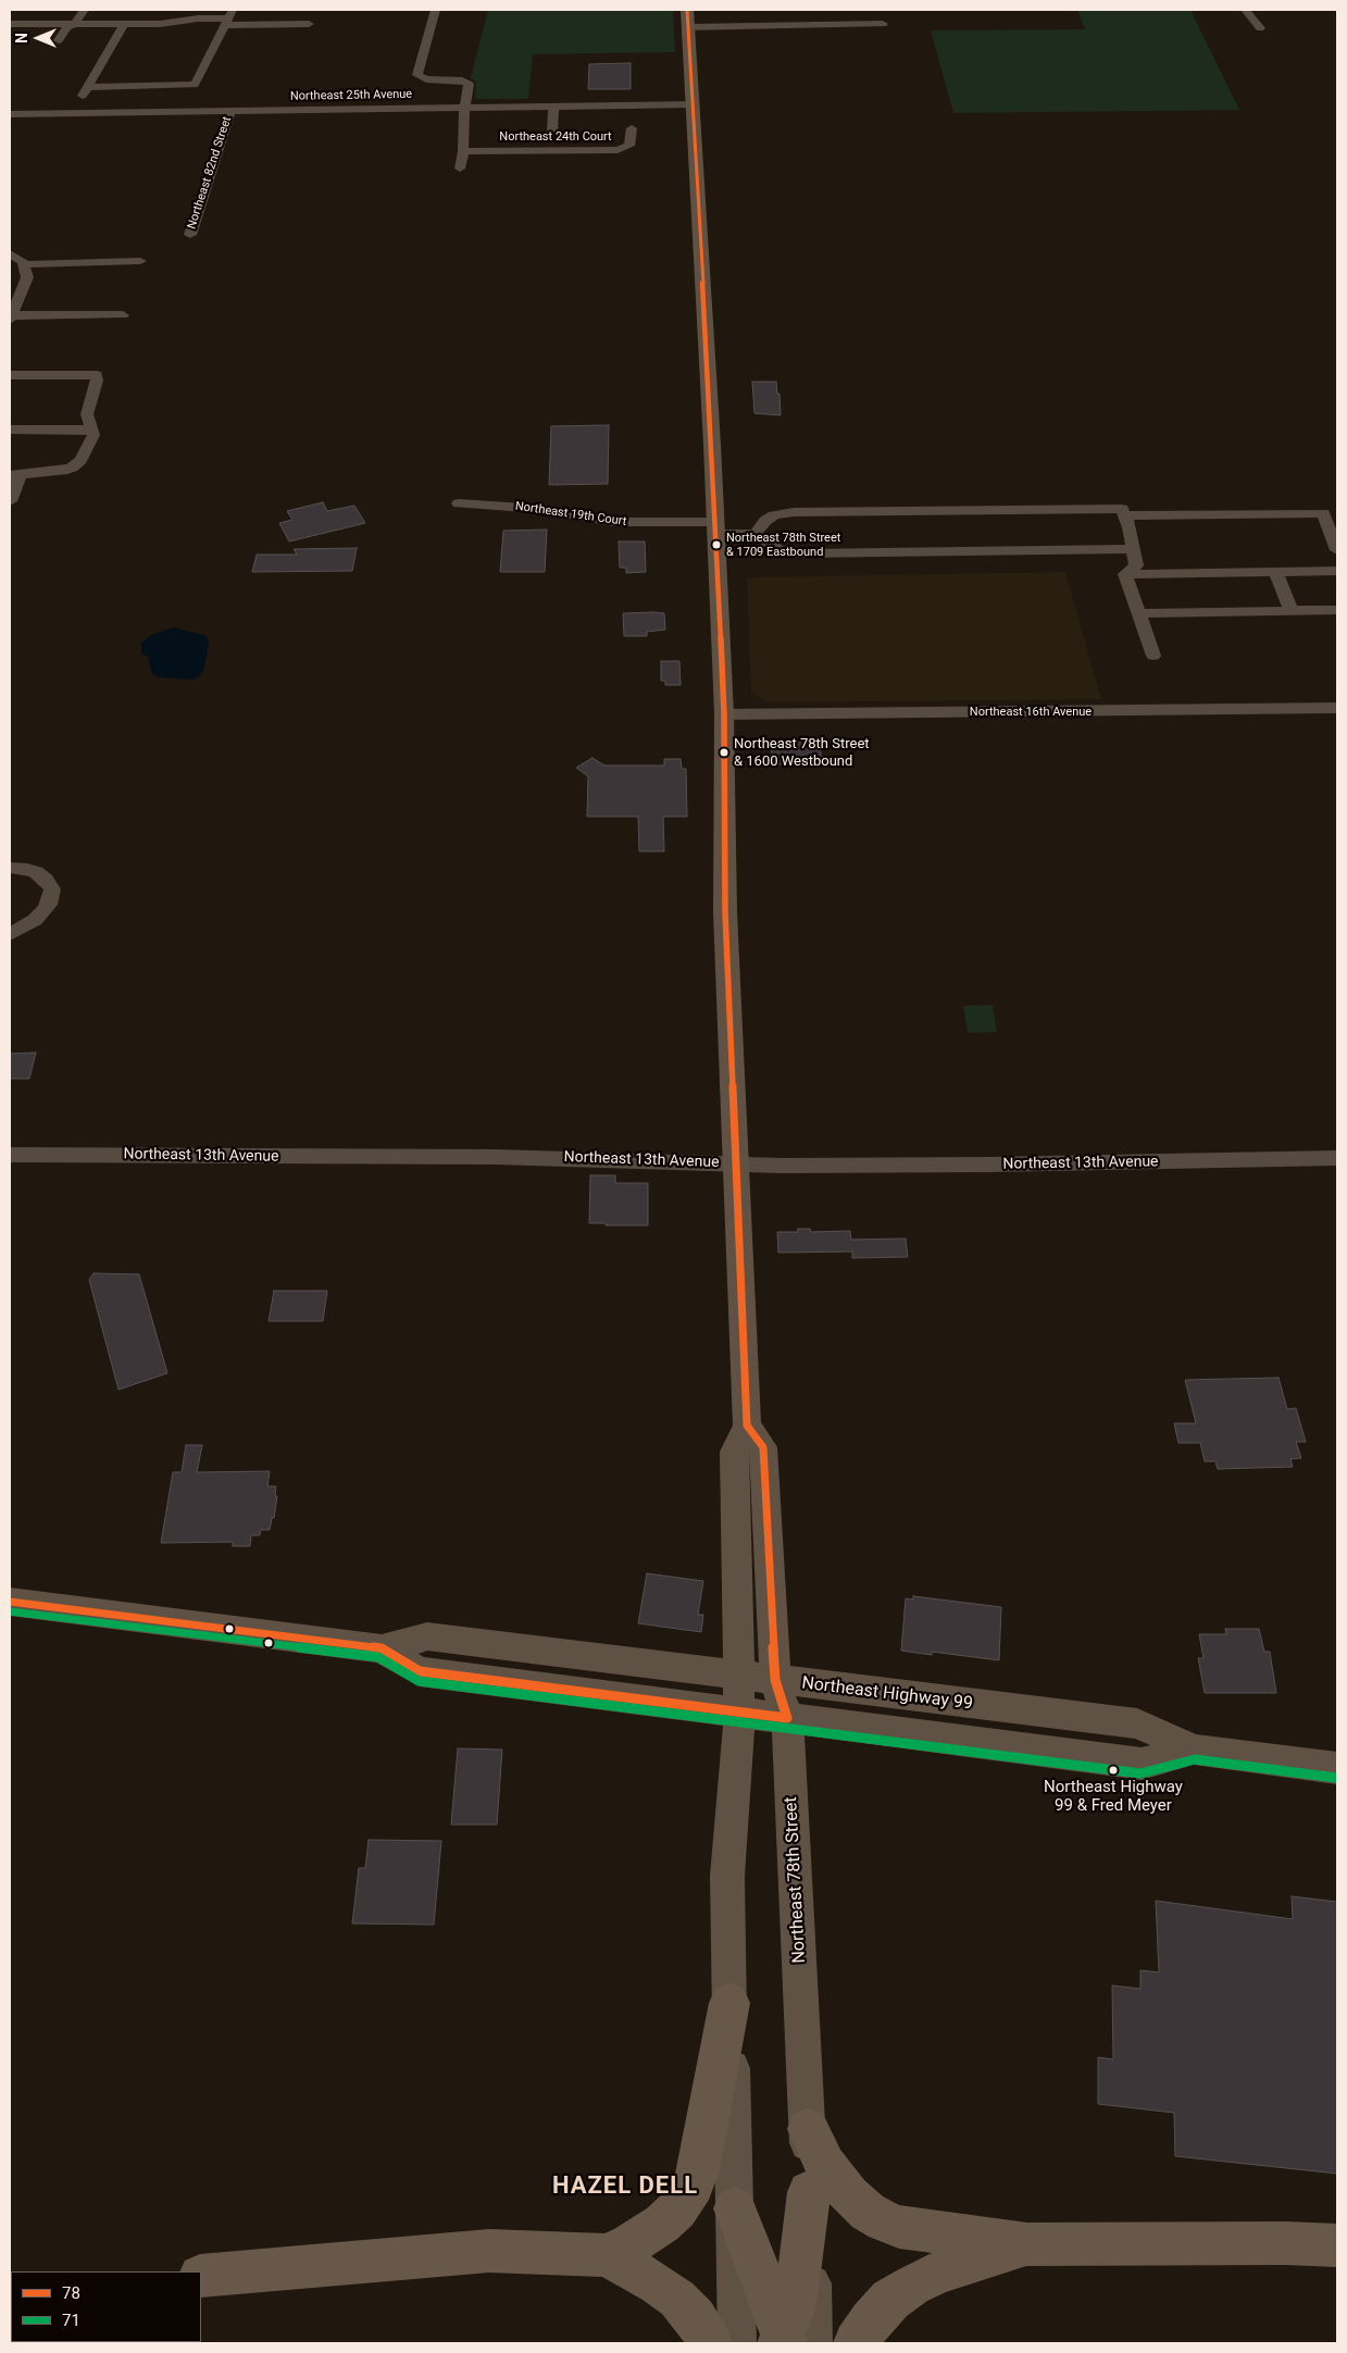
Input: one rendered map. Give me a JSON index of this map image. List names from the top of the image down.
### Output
{
  "streets": {
    "main road": ["Northeast Highway 99", "Northeast 78th Street"],
    "street": [
      "Northeast 25th Avenue",
      "Northeast 24th Court",
      "Northeast 82nd Street",
      "Northeast 19th Court",
      "Northeast 16th Avenue",
      "Northeast 13th Avenue"
    ]
  },
  "crossings": [
    ["Northeast 25th Avenue", "Northeast 82nd Street"],
    ["Northeast Highway 99", "Northeast 78th Street"]
  ],
  "districts": ["HAZEL DELL"],
  "places": ["Northeast 78th Street & 1709 Eastbound", "Northeast 78th Street & 1600 Westbound", "Northeast Highway 99 & Fred Meyer"],
  "lines": ["transit line 78", "transit line 71"],
  "legend": ["78", "71"],
  "north": "left"
}
